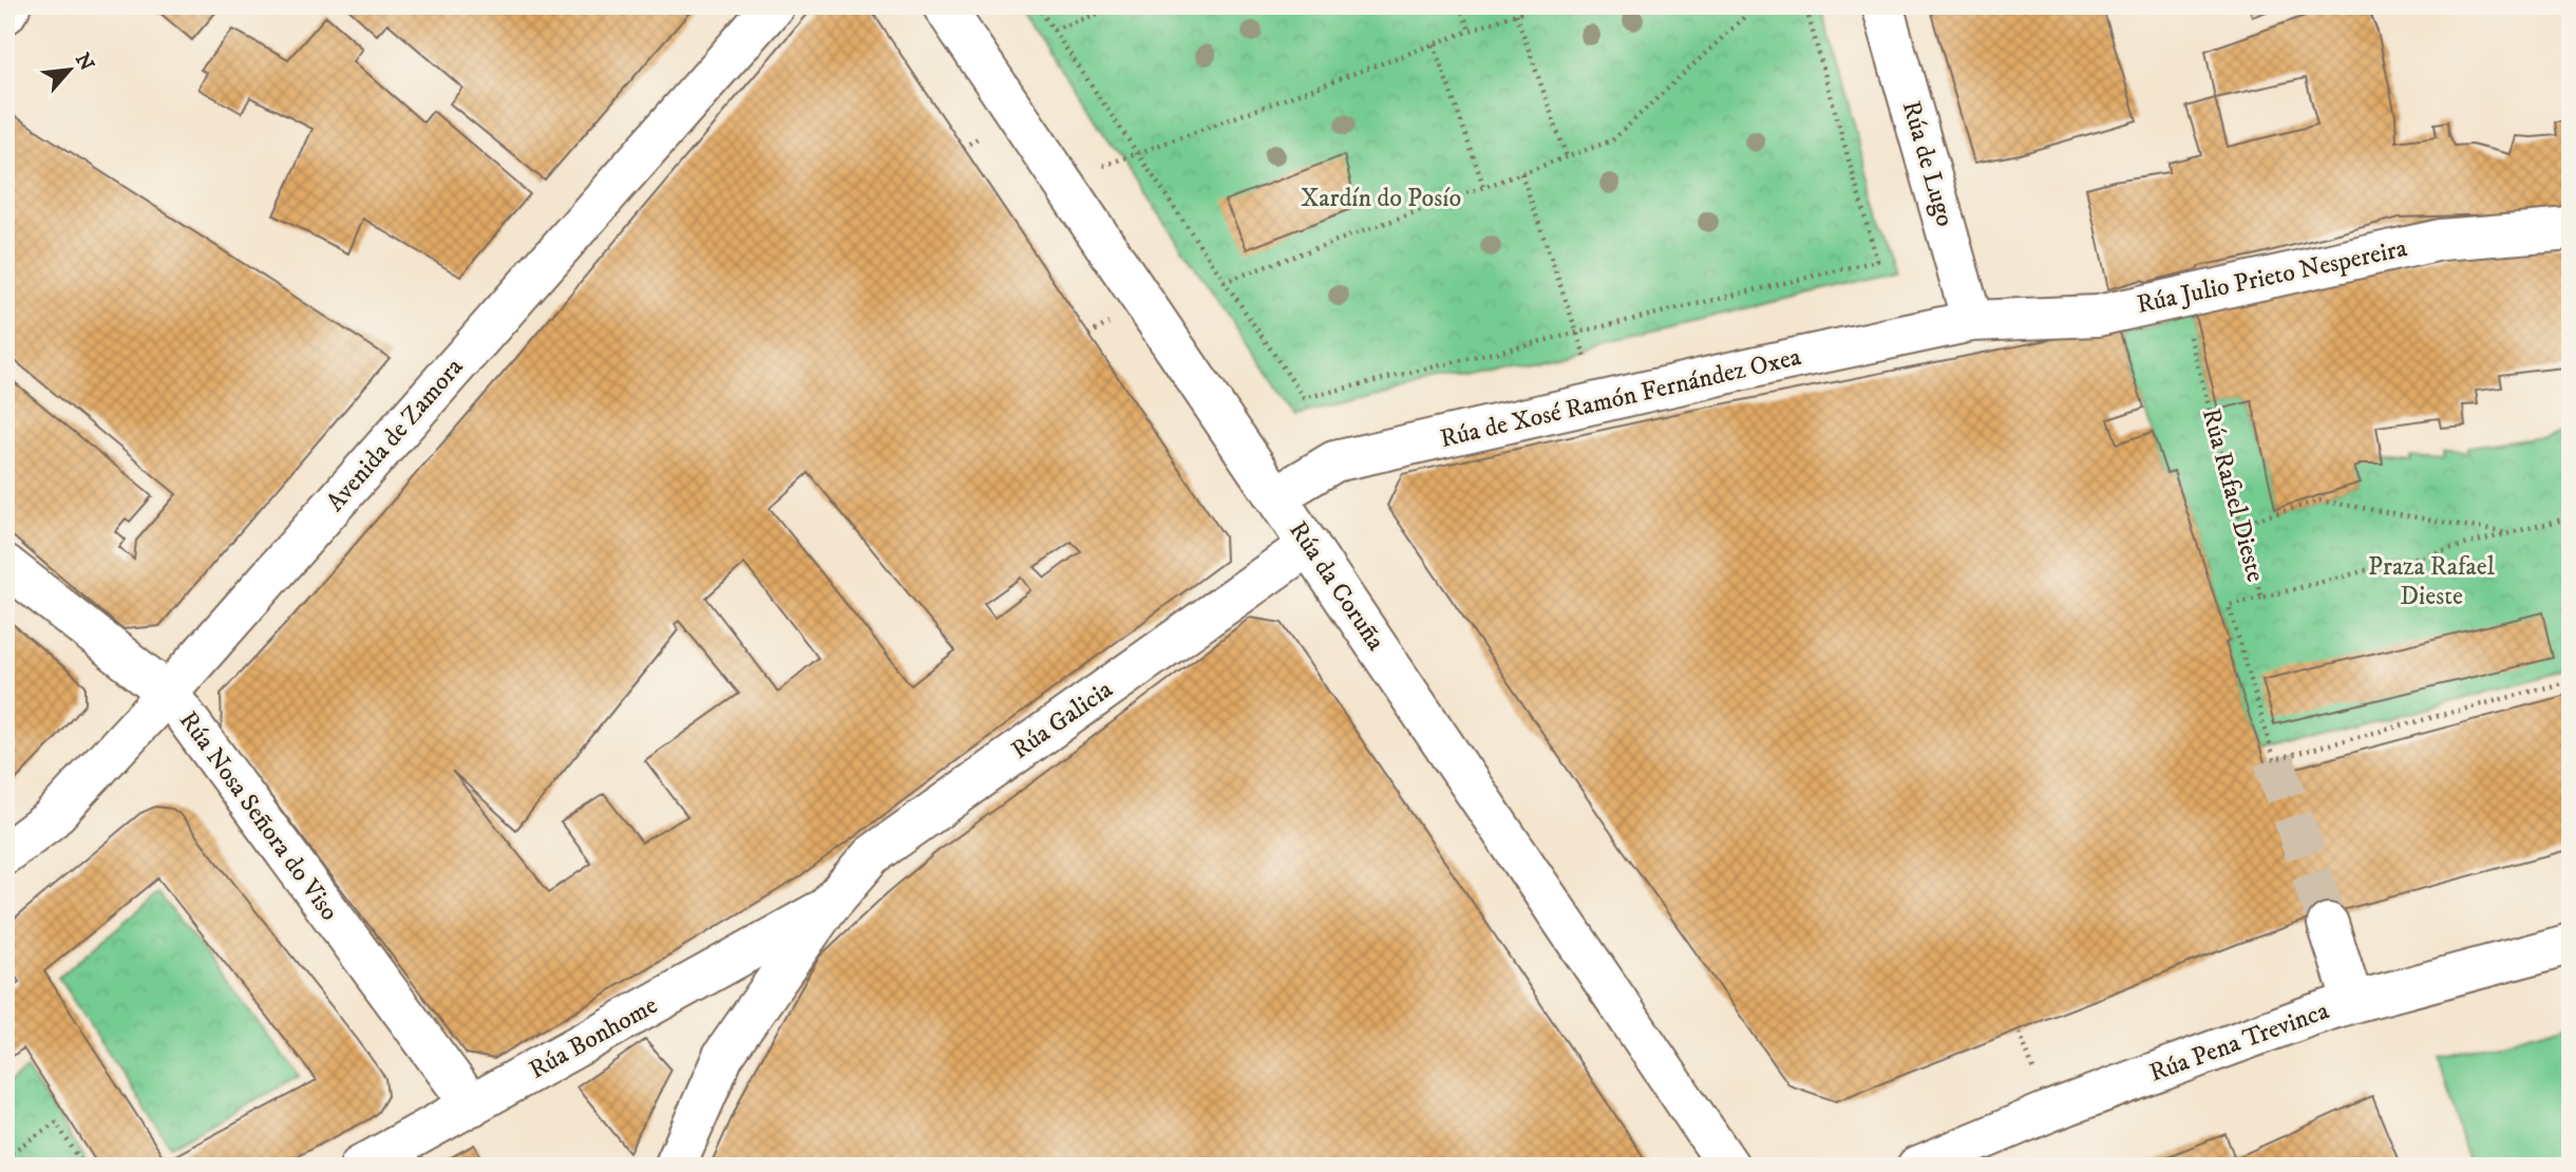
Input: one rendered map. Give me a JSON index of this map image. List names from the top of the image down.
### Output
{
  "streets": {
    "street": [
      "Rúa de Lugo",
      "Rúa Julio Prieto Nespereira",
      "Rúa de Xosé Ramón Fernández Oxea",
      "Avenida de Zamora",
      "Rúa da Coruña",
      "Rúa Galicia",
      "Rúa Nosa Señora do Viso",
      "Rúa Bonhome",
      "Rúa Pena Trevinca"
    ],
    "path": ["Rúa Rafael Dieste"]
  },
  "crossings": [
    ["Rúa de Lugo", "Rúa Julio Prieto Nespereira"],
    ["Rúa de Lugo", "Rúa de Xosé Ramón Fernández Oxea"],
    ["Rúa Julio Prieto Nespereira", "Rúa de Xosé Ramón Fernández Oxea"],
    ["Rúa Julio Prieto Nespereira", "Rúa Rafael Dieste"],
    ["Rúa de Xosé Ramón Fernández Oxea", "Rúa da Coruña"],
    ["Avenida de Zamora", "Rúa Nosa Señora do Viso"],
    ["Rúa da Coruña", "Rúa Galicia"],
    ["Rúa Galicia", "Rúa Bonhome"],
    ["Rúa Nosa Señora do Viso", "Rúa Bonhome"]
  ],
  "parks": ["Xardín do Posío", "Praza Rafael Dieste"],
  "north": "top right"
}
